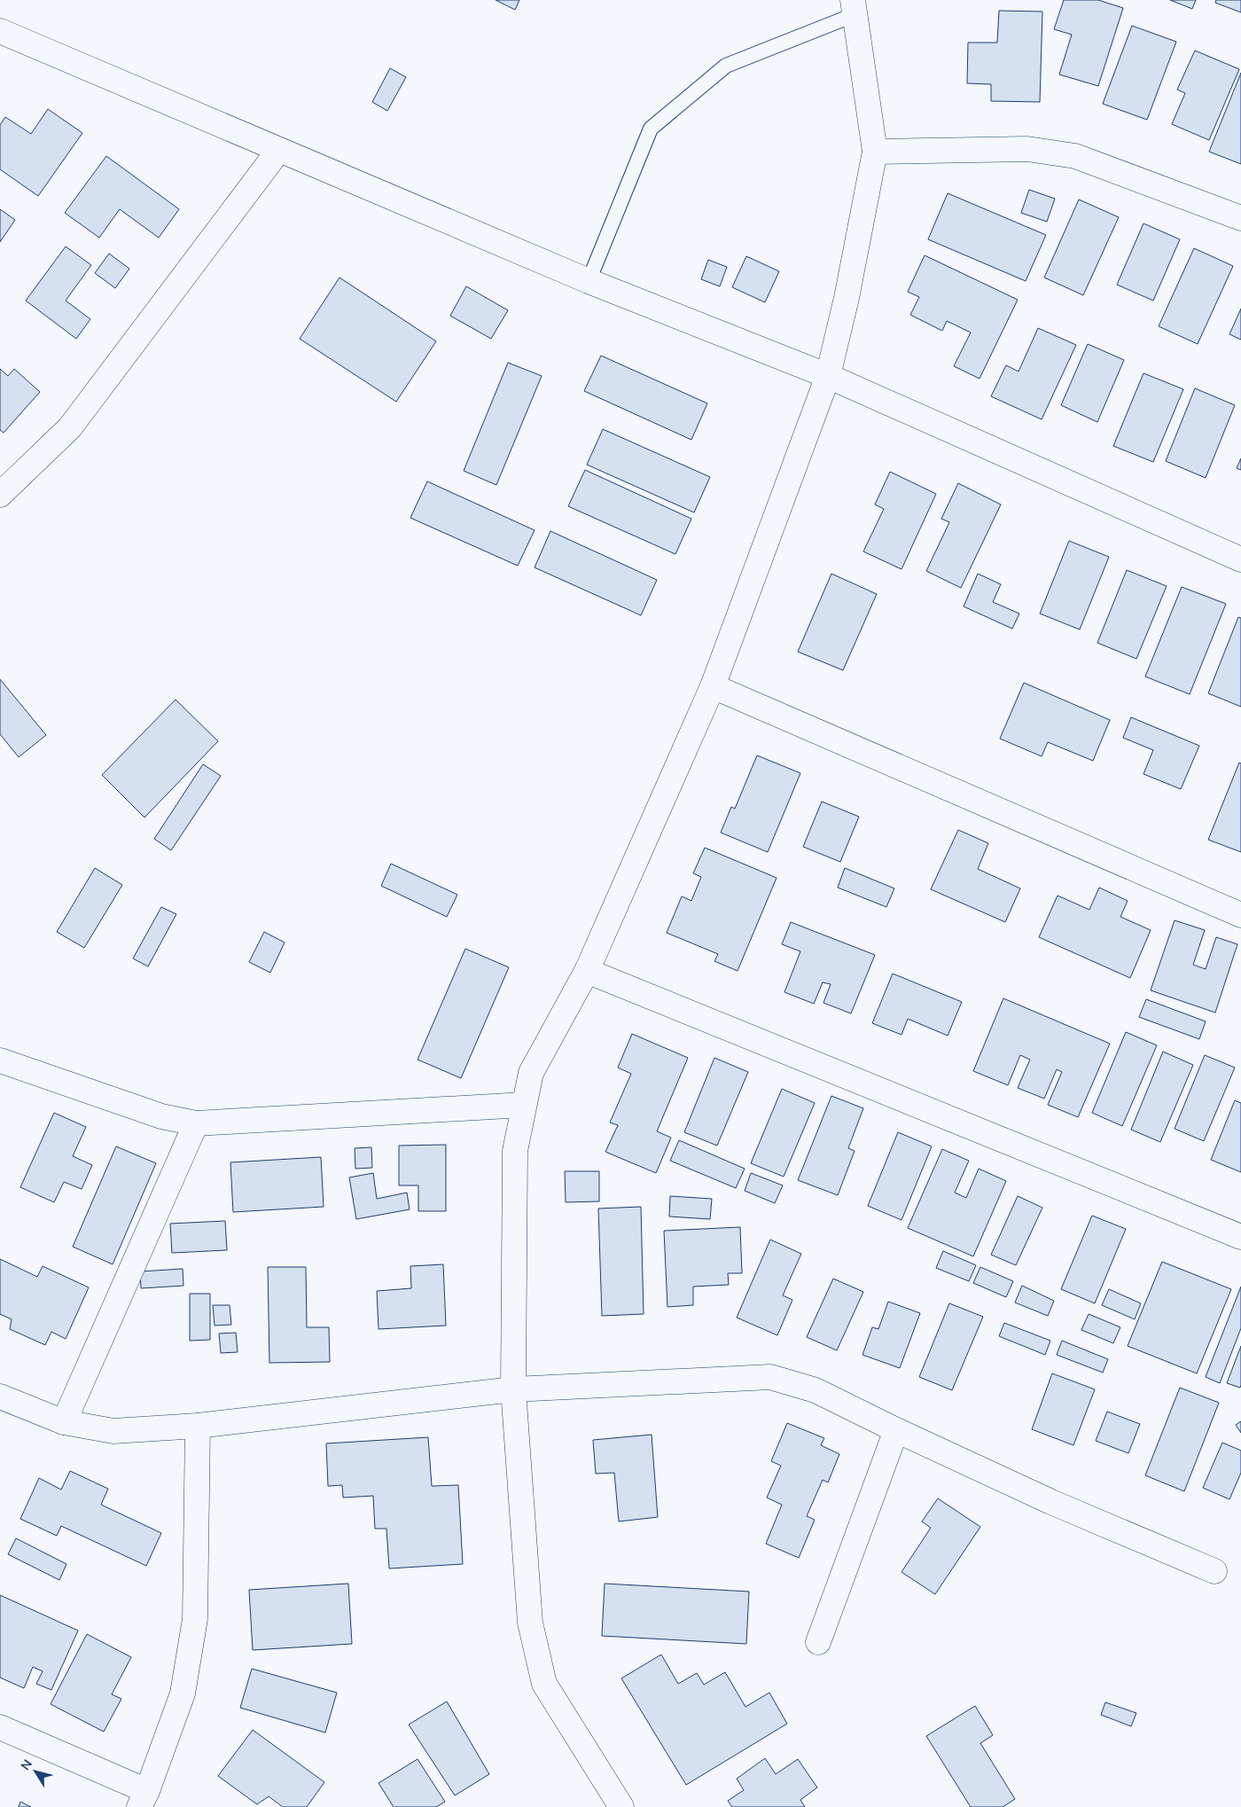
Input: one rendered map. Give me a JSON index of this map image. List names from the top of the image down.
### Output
{
  "north": "top left"
}
